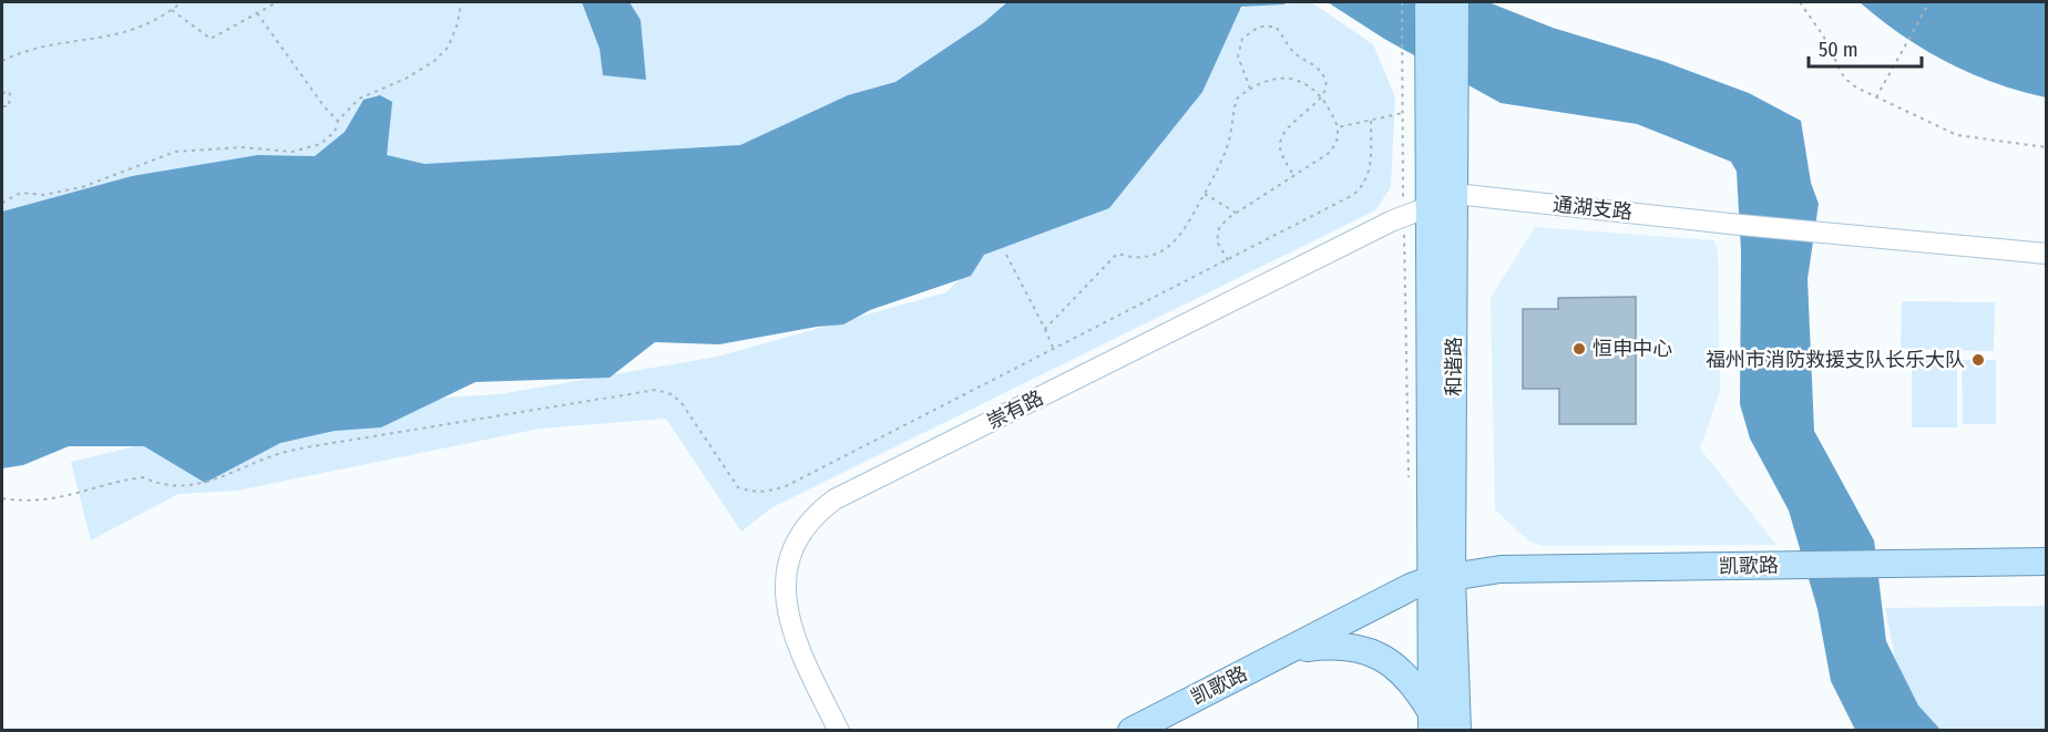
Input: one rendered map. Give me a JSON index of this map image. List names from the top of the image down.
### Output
{
  "streets": {
    "main road": ["和谐路", "凯歌路"],
    "street": ["通湖支路", "崇有路"]
  },
  "crossings": [
    ["通湖支路", "和谐路"],
    ["和谐路", "崇有路"],
    ["和谐路", "凯歌路"]
  ],
  "places": ["恒申中心", "福州市消防救援支队长乐大队"],
  "scale_bar": "50 m"
}
